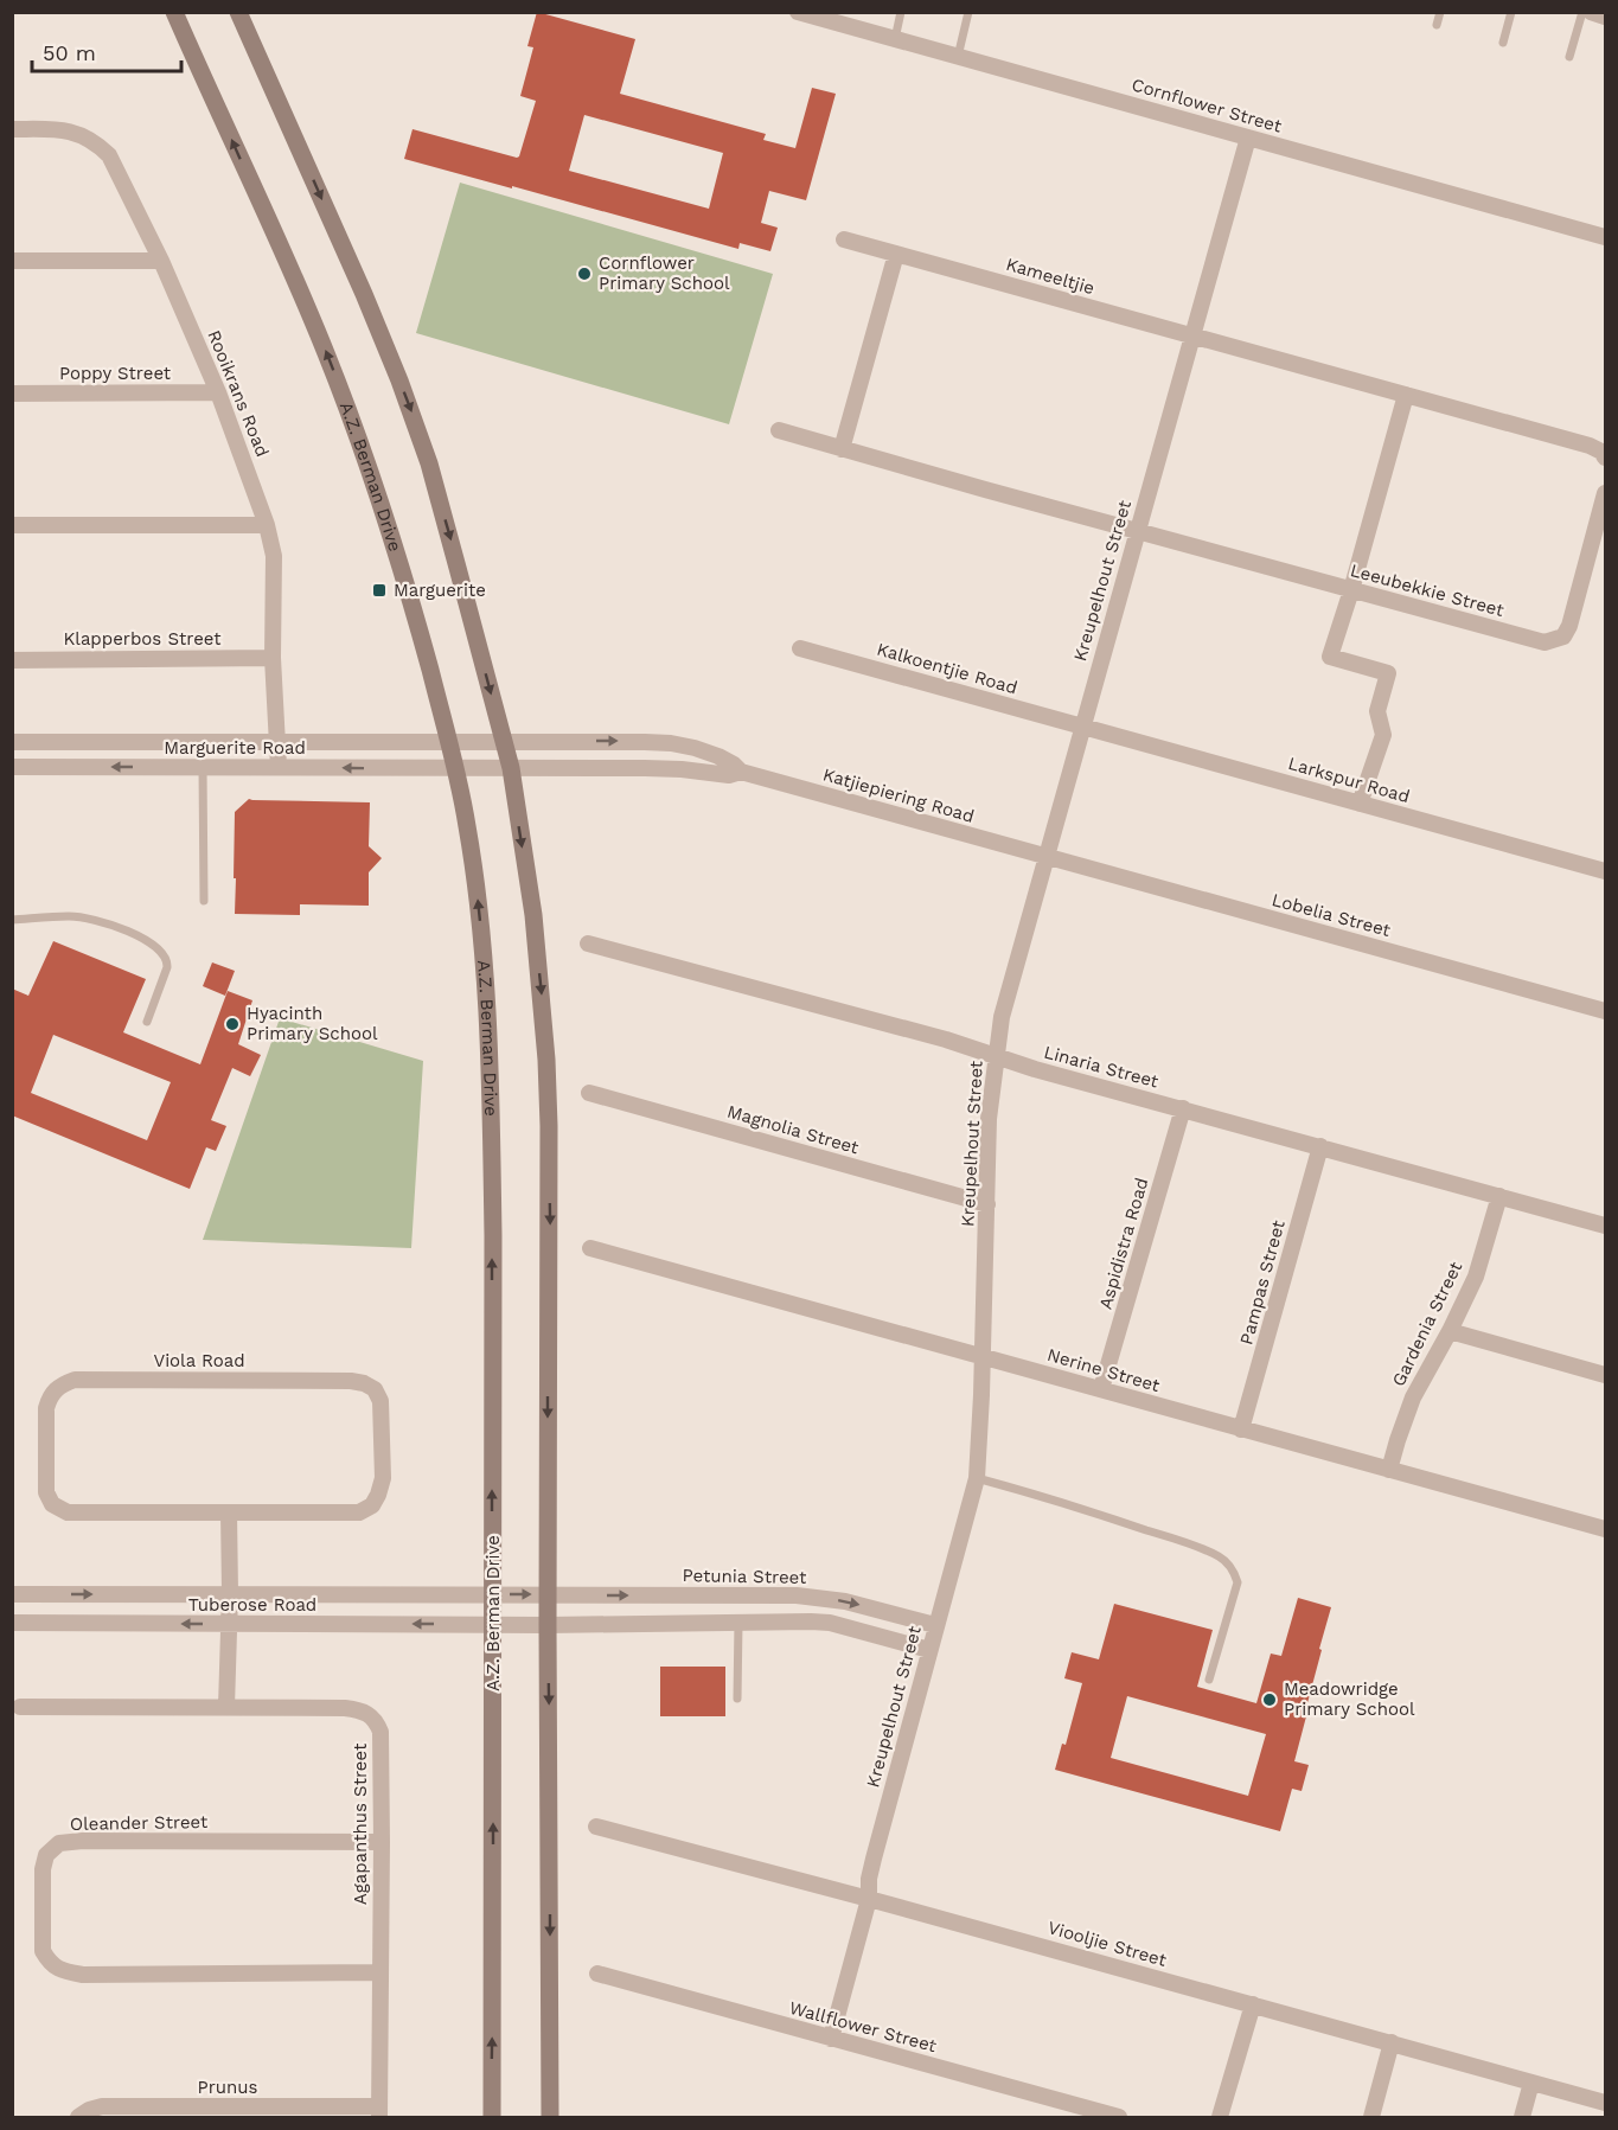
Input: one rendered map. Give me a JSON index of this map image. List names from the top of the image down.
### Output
{
  "streets": {
    "main road": ["A.Z. Berman Drive"],
    "street": [
      "Cornflower Street",
      "Kameeltjie",
      "Poppy Street",
      "Rooikrans Road",
      "Kreupelhout Street",
      "Leeubekkie Street",
      "Klapperbos Street",
      "Kalkoentjie Road",
      "Marguerite Road",
      "Larkspur Road",
      "Katjiepiering Road",
      "Lobelia Street",
      "Linaria Street",
      "Magnolia Street",
      "Aspidistra Road",
      "Pampas Street",
      "Gardenia Street",
      "Viola Road",
      "Nerine Street",
      "Petunia Street",
      "Tuberose Road",
      "Oleander Street",
      "Agapanthus Street",
      "Viooljie Street",
      "Wallflower Street",
      "Prunus"
    ]
  },
  "crossings": [
    ["Cornflower Street", "Kreupelhout Street"],
    ["Kameeltjie", "Kreupelhout Street"],
    ["Poppy Street", "Rooikrans Road"],
    ["Rooikrans Road", "Klapperbos Street"],
    ["Rooikrans Road", "Marguerite Road"],
    ["A.Z. Berman Drive", "Marguerite Road"],
    ["A.Z. Berman Drive", "Tuberose Road"],
    ["Kreupelhout Street", "Leeubekkie Street"],
    ["Kreupelhout Street", "Kalkoentjie Road"],
    ["Kreupelhout Street", "Larkspur Road"],
    ["Kreupelhout Street", "Katjiepiering Road"],
    ["Kreupelhout Street", "Lobelia Street"],
    ["Kreupelhout Street", "Linaria Street"],
    ["Kreupelhout Street", "Magnolia Street"],
    ["Kreupelhout Street", "Nerine Street"],
    ["Kreupelhout Street", "Petunia Street"],
    ["Kreupelhout Street", "Viooljie Street"],
    ["Kreupelhout Street", "Wallflower Street"],
    ["Kalkoentjie Road", "Larkspur Road"],
    ["Marguerite Road", "Katjiepiering Road"],
    ["Katjiepiering Road", "Lobelia Street"],
    ["Linaria Street", "Aspidistra Road"],
    ["Linaria Street", "Pampas Street"],
    ["Linaria Street", "Gardenia Street"],
    ["Aspidistra Road", "Nerine Street"],
    ["Pampas Street", "Nerine Street"],
    ["Gardenia Street", "Nerine Street"],
    ["Petunia Street", "Tuberose Road"],
    ["Oleander Street", "Agapanthus Street"],
    ["Agapanthus Street", "Prunus"]
  ],
  "places": {
    "other": ["Cornflower Primary School", "Hyacinth Primary School", "Meadowridge Primary School"],
    "transit": ["Marguerite"]
  },
  "scale_bar": "50 m"
}
